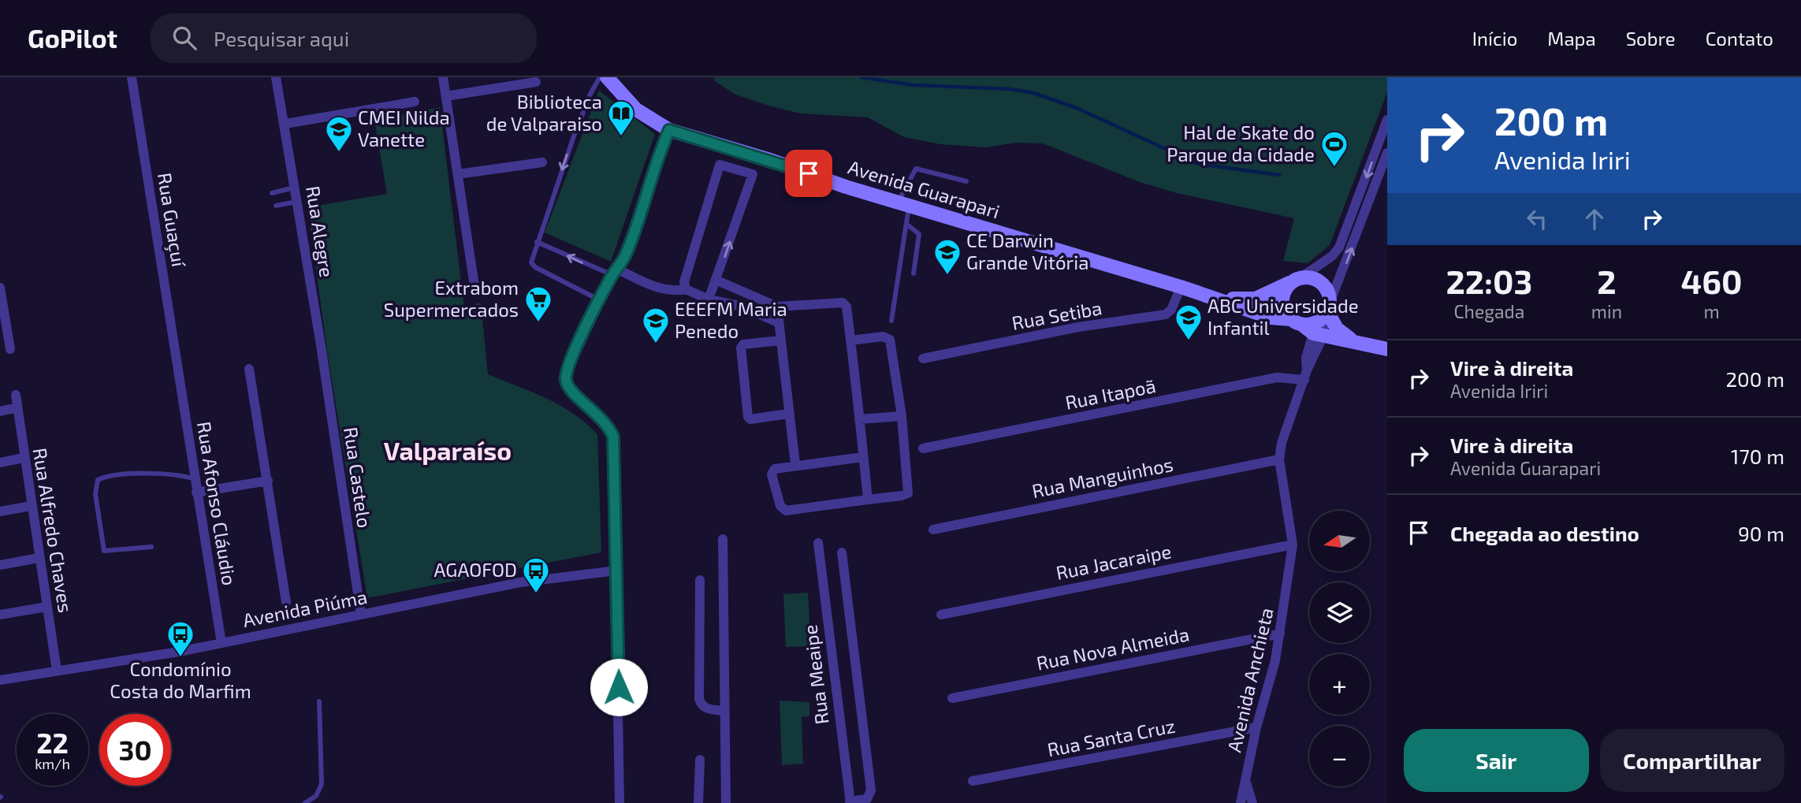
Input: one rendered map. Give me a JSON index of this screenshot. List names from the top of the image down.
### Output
{
  "streets": {
    "street": [
      "Avenida Guarapari",
      "Rua Guaçuí",
      "Rua Alegre",
      "Rua Setiba",
      "Rua Itapoã",
      "Rua Castelo",
      "Rua Manguinhos",
      "Rua Afonso Cláudio",
      "Rua Alfredo Chaves",
      "Rua Jacaraipe",
      "Avenida Piúma",
      "Rua Nova Almeida",
      "Rua Meaipe",
      "Avenida Anchieta",
      "Rua Santa Cruz"
    ]
  },
  "crossings": [
    ["Avenida Guarapari", "Rua Setiba"],
    ["Avenida Guarapari", "Avenida Anchieta"],
    ["Rua Guaçuí", "Rua Afonso Cláudio"],
    ["Rua Alegre", "Rua Castelo"],
    ["Rua Itapoã", "Avenida Anchieta"],
    ["Rua Castelo", "Avenida Piúma"],
    ["Rua Manguinhos", "Avenida Anchieta"],
    ["Rua Afonso Cláudio", "Avenida Piúma"],
    ["Rua Alfredo Chaves", "Avenida Piúma"],
    ["Rua Jacaraipe", "Avenida Anchieta"],
    ["Rua Nova Almeida", "Avenida Anchieta"],
    ["Avenida Anchieta", "Rua Santa Cruz"]
  ],
  "districts": ["Valparaíso"],
  "places": {
    "library": ["Biblioteca de Valparaiso"],
    "school or university": [
      "CMEI Nilda Vanette",
      "CE Darwin Grande Vitória",
      "ABC Universidade Infantil",
      "EEEFM Maria Penedo"
    ],
    "sports": ["Hal de Skate do Parque da Cidade"],
    "supermarket": ["Extrabom Supermercados"],
    "bus stop": ["AGAOFOD", "Condomínio Costa do Marfim"]
  },
  "north": "left",
  "page": {
    "header": "GoPilot",
    "search": "Pesquisar aqui",
    "nav": [
      "Início",
      "Mapa",
      "Sobre",
      "Contato"
    ],
    "turn": ["200 m", "Avenida Iriri"],
    "eta": [
      "22:03",
      "Chegada",
      "2",
      "min",
      "460",
      "m"
    ],
    "list": [
      {
        "name": "Vire à direita",
        "note": "Avenida Iriri",
        "value": "200 m"
      },
      {
        "name": "Vire à direita",
        "note": "Avenida Guarapari",
        "value": "170 m"
      },
      {
        "name": "Chegada ao destino",
        "value": "90 m"
      }
    ],
    "map_buttons": ["+", "−"],
    "speed": "22 km/h",
    "limit": "30",
    "buttons": ["Sair", "Compartilhar"]
  }
}
